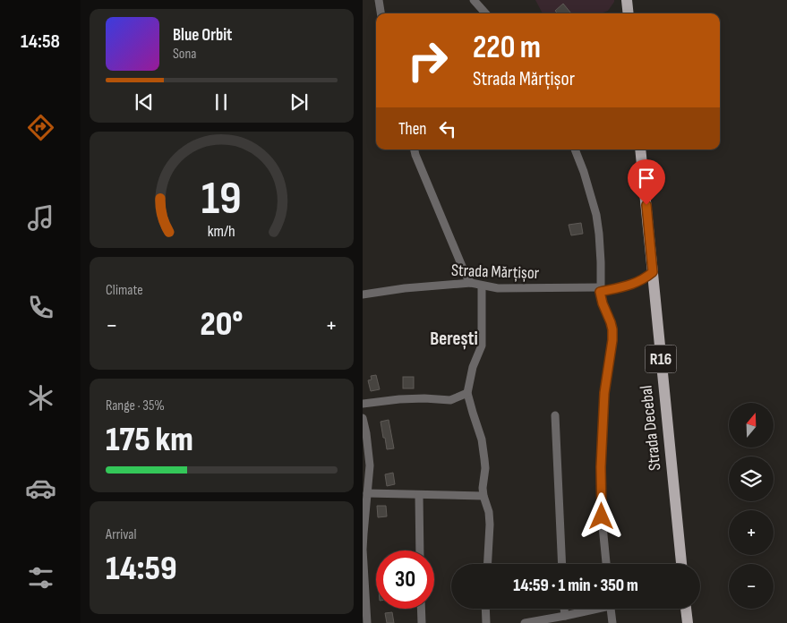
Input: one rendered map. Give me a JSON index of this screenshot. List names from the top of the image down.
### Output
{
  "streets": {
    "main road": ["R16", "Strada Decebal"],
    "street": ["Strada Mărțișor"]
  },
  "crossings": [
    ["Strada Mărțișor", "Strada Decebal"]
  ],
  "districts": ["Berești"],
  "north": "top",
  "page": {
    "tabs": "14:58",
    "turn": ["220 m", "Strada Mărțișor"],
    "song": ["Blue Orbit", "Sona"],
    "then": "Then",
    "tile": [
      "Climate",
      ["Range · 35%", "175 km"],
      ["Arrival", "14:59"]
    ],
    "heat": ["−", "20°", "+"],
    "map_buttons": ["+", "−"],
    "limit": "30",
    "trip": "14:59 · 1 min · 350 m",
    "gauge": ["19", "km/h"]
  }
}
